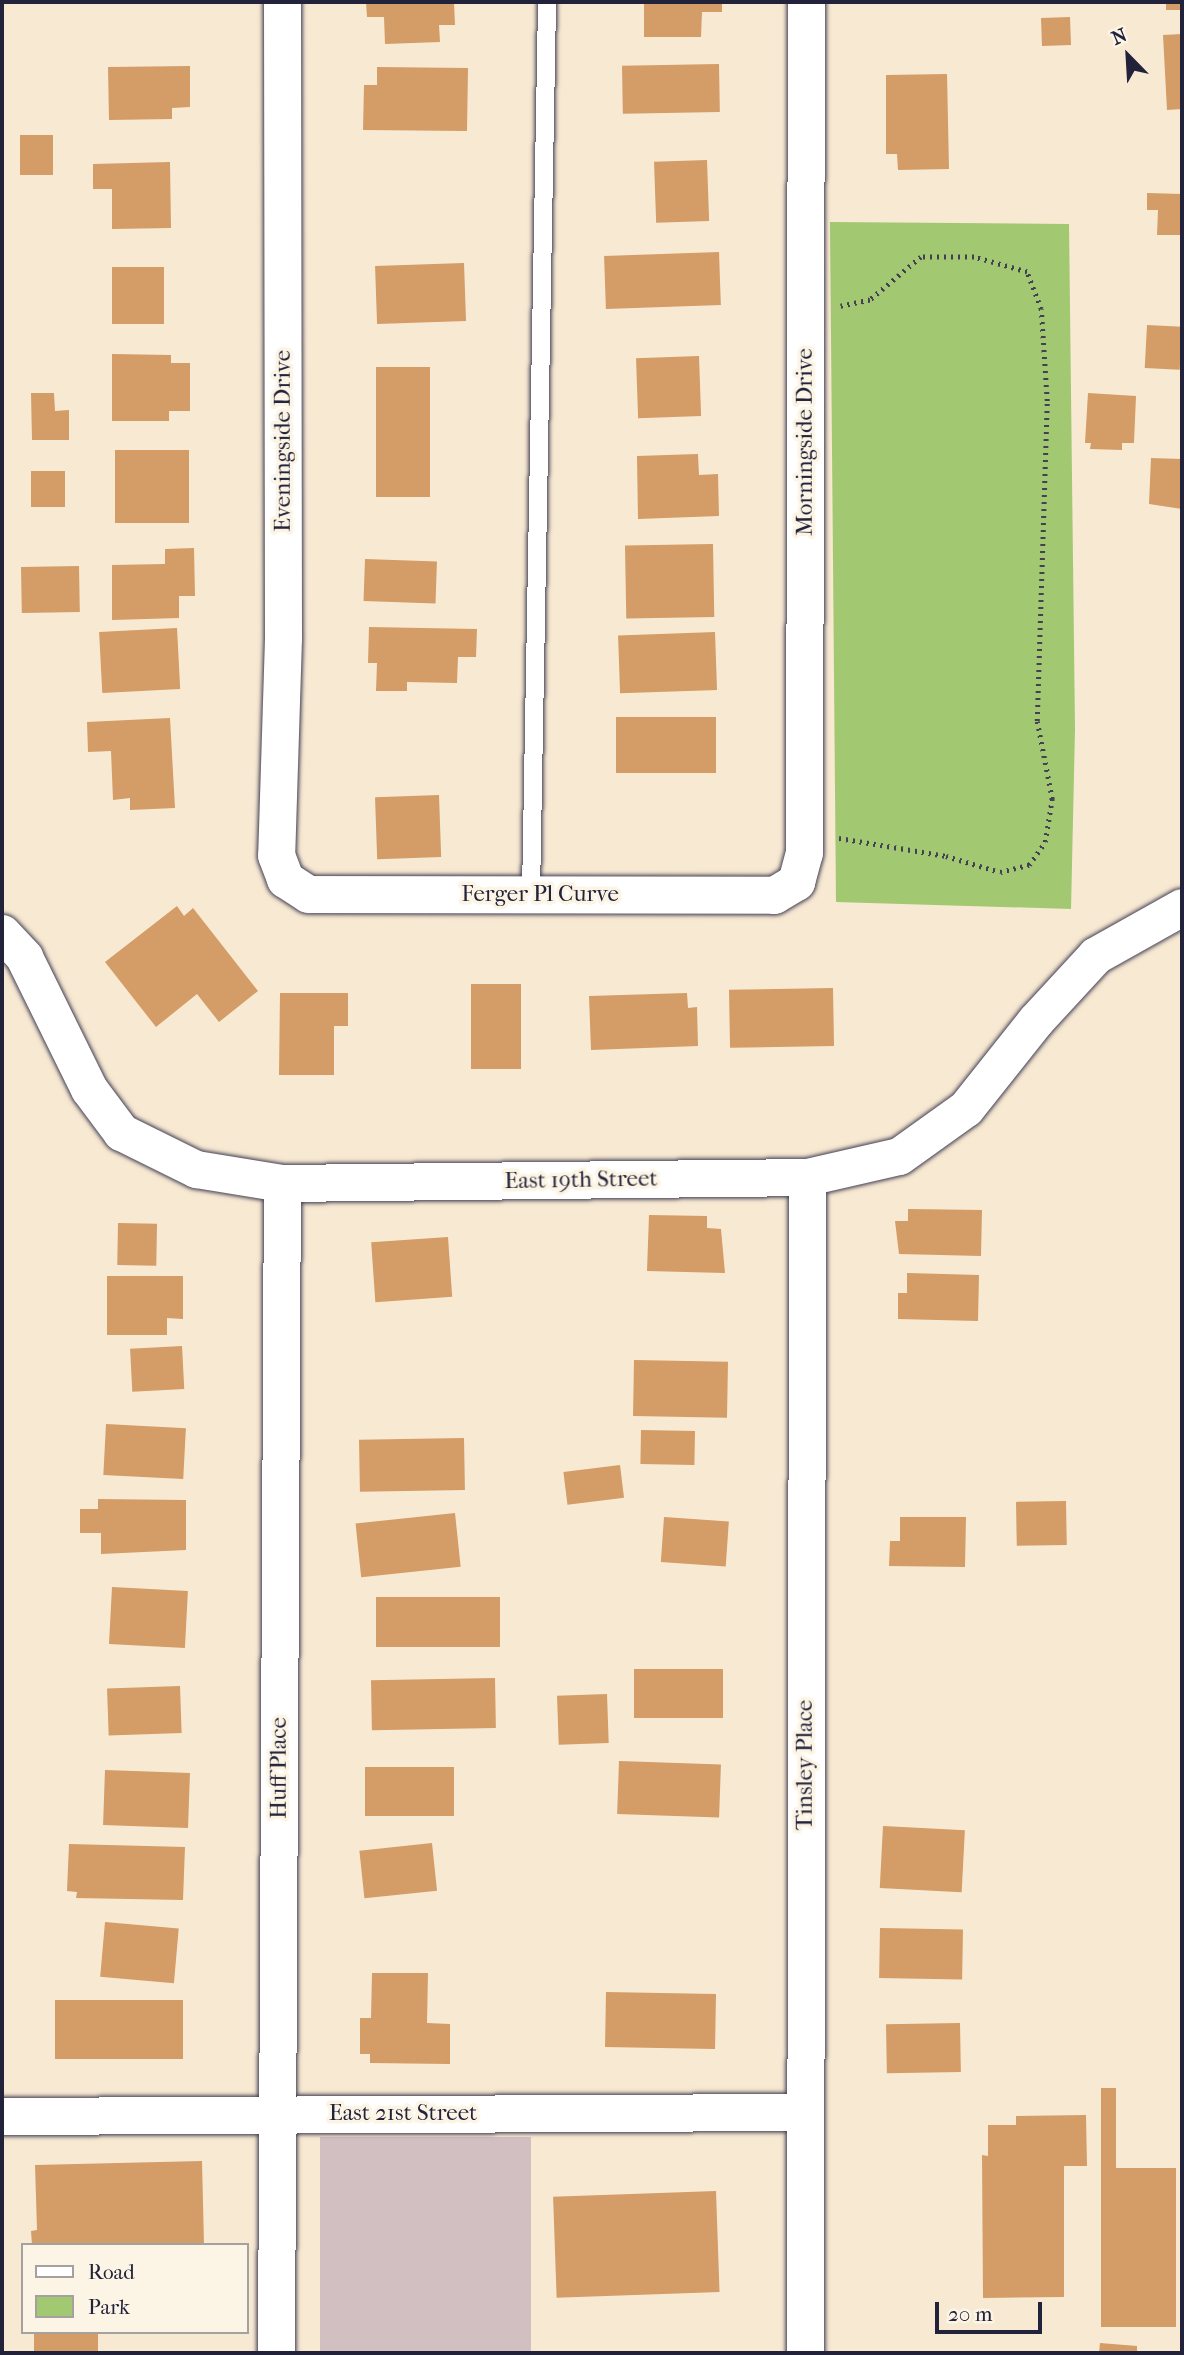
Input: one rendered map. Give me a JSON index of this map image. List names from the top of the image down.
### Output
{
  "streets": {
    "street": [
      "Eveningside Drive",
      "Morningside Drive",
      "Ferger Pl Curve",
      "East 19th Street",
      "Tinsley Place",
      "Huff Place",
      "East 21st Street"
    ]
  },
  "crossings": [
    ["Eveningside Drive", "Ferger Pl Curve"],
    ["Morningside Drive", "Ferger Pl Curve"],
    ["East 19th Street", "Tinsley Place"],
    ["East 19th Street", "Huff Place"],
    ["Tinsley Place", "East 21st Street"],
    ["Huff Place", "East 21st Street"]
  ],
  "legend": ["Road", "Park"],
  "scale_bar": "20 m",
  "north": "top left"
}
